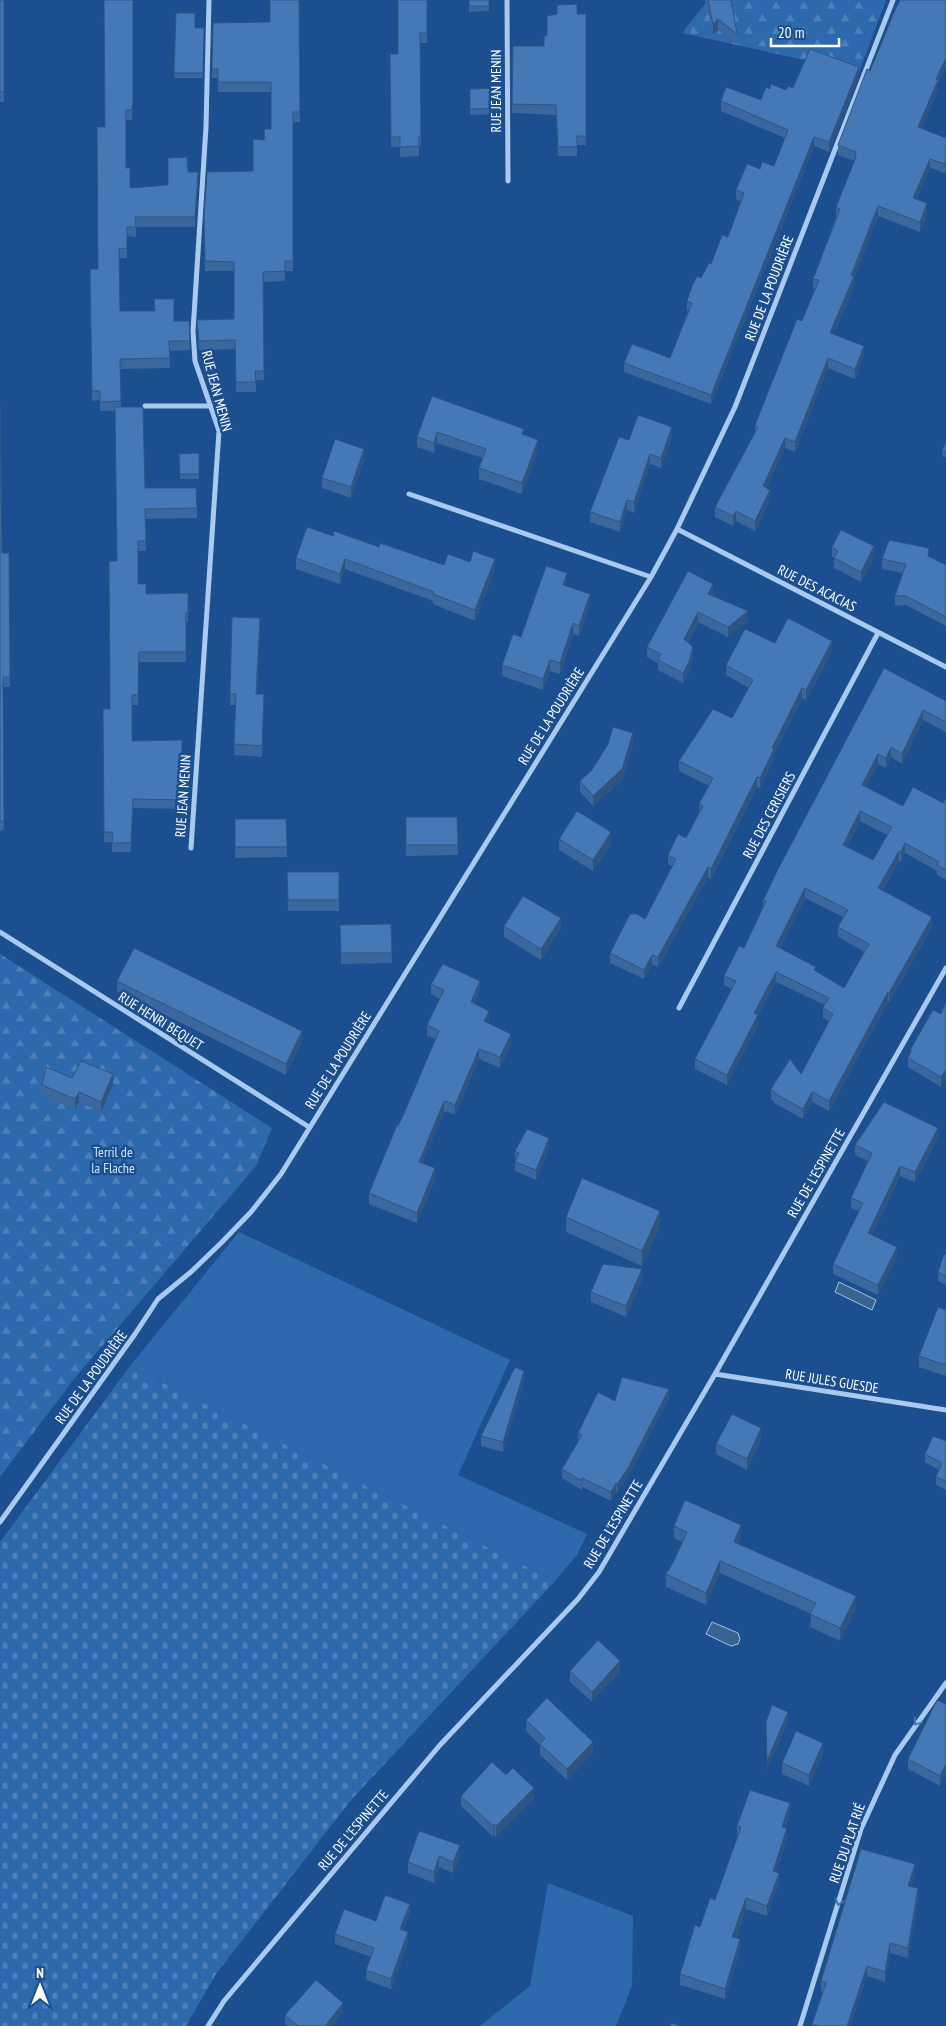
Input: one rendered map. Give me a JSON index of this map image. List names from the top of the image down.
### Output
{
  "streets": {
    "street": [
      "RUE JEAN MENIN",
      "RUE DE LA POUDRIÈRE",
      "RUE DES ACACIAS",
      "RUE DES CERISIERS",
      "RUE HENRI BEQUET",
      "RUE DE L'ESPINETTE",
      "RUE JULES GUESDE",
      "RUE DU PLAT RIÉ"
    ]
  },
  "crossings": [
    ["RUE DE LA POUDRIÈRE", "RUE DES ACACIAS"],
    ["RUE DE LA POUDRIÈRE", "RUE HENRI BEQUET"],
    ["RUE DES ACACIAS", "RUE DES CERISIERS"],
    ["RUE DE L'ESPINETTE", "RUE JULES GUESDE"]
  ],
  "one_way": ["RUE DU PLAT RIÉ"],
  "parks": ["Terril de la Flache"],
  "scale_bar": "20 m",
  "north": "top"
}
